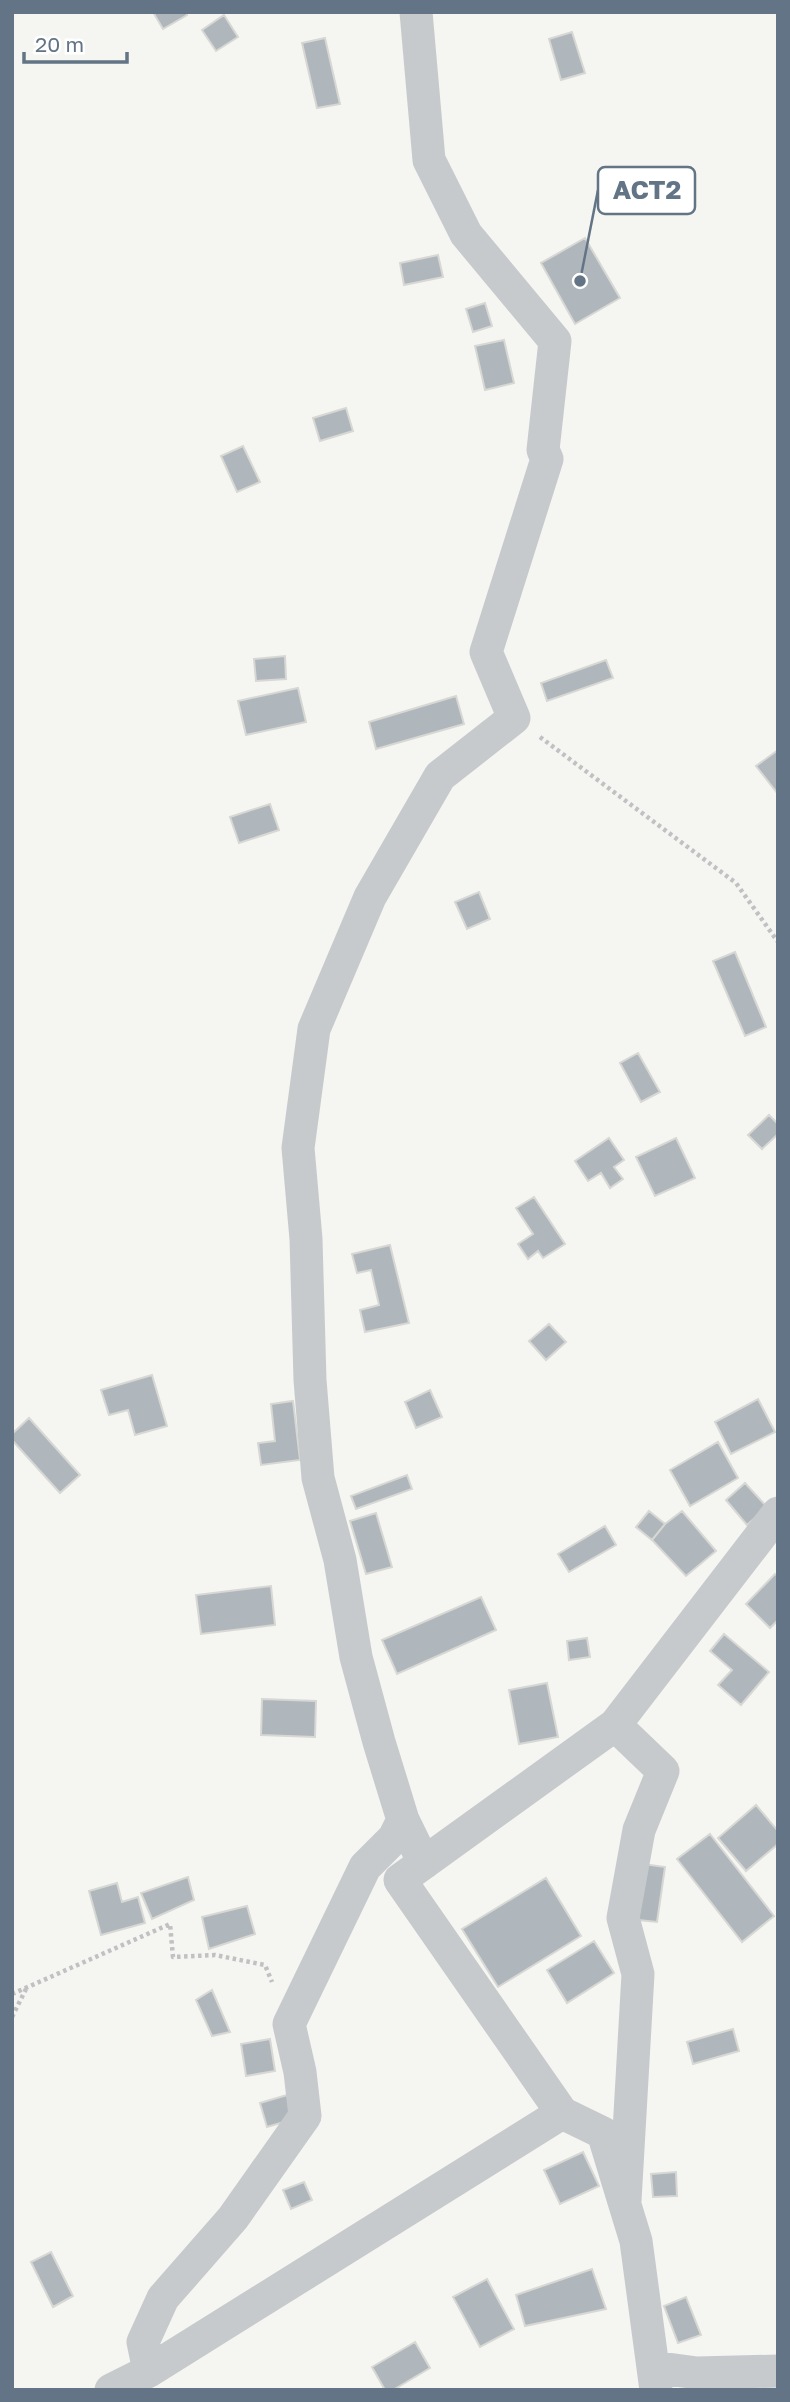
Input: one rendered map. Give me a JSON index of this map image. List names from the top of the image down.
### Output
{
  "places": ["ACT2"],
  "scale_bar": "20 m"
}
